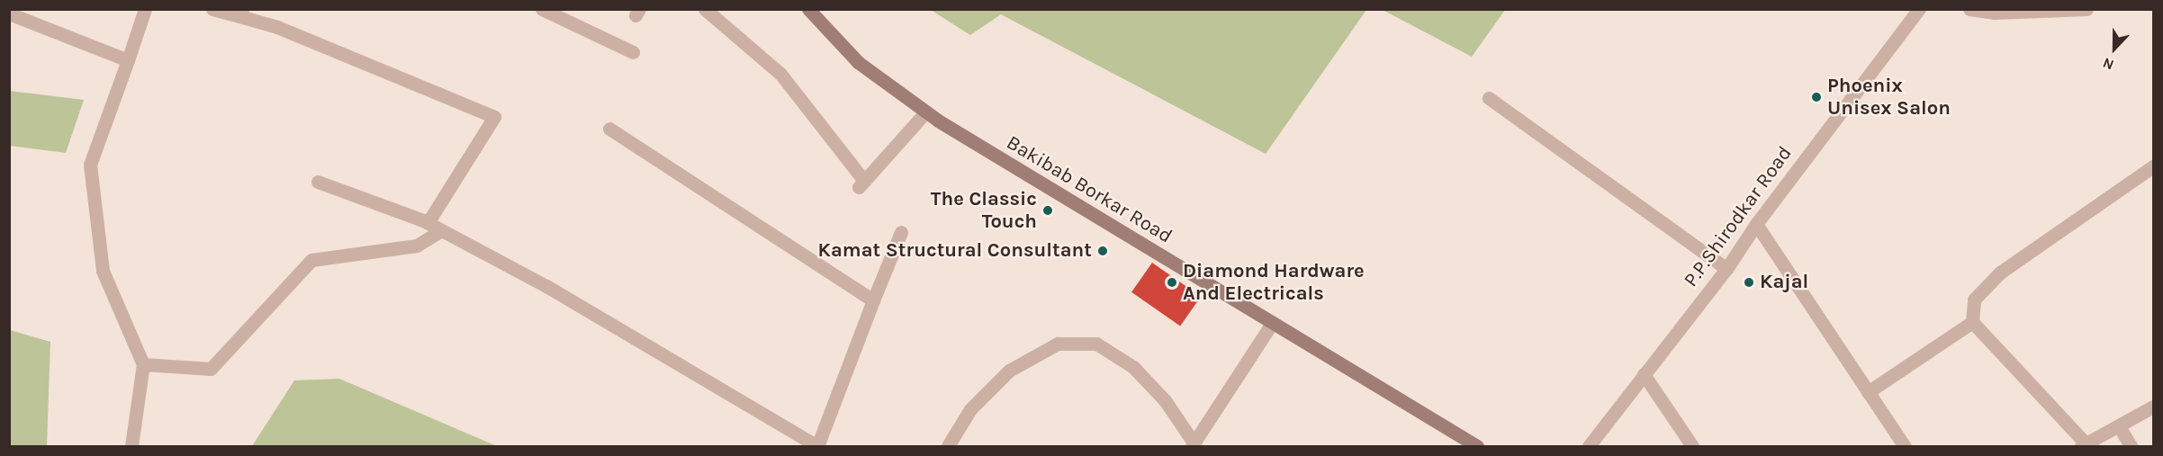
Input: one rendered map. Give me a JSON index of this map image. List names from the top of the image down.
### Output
{
  "streets": {
    "street": ["Bakibab Borkar Road", "P.P.Shirodkar Road"]
  },
  "places": [
    "Phoenix Unisex Salon",
    "The Classic Touch",
    "Kamat Structural Consultant",
    "Diamond Hardware And Electricals",
    "Kajal"
  ],
  "north": "bottom"
}
